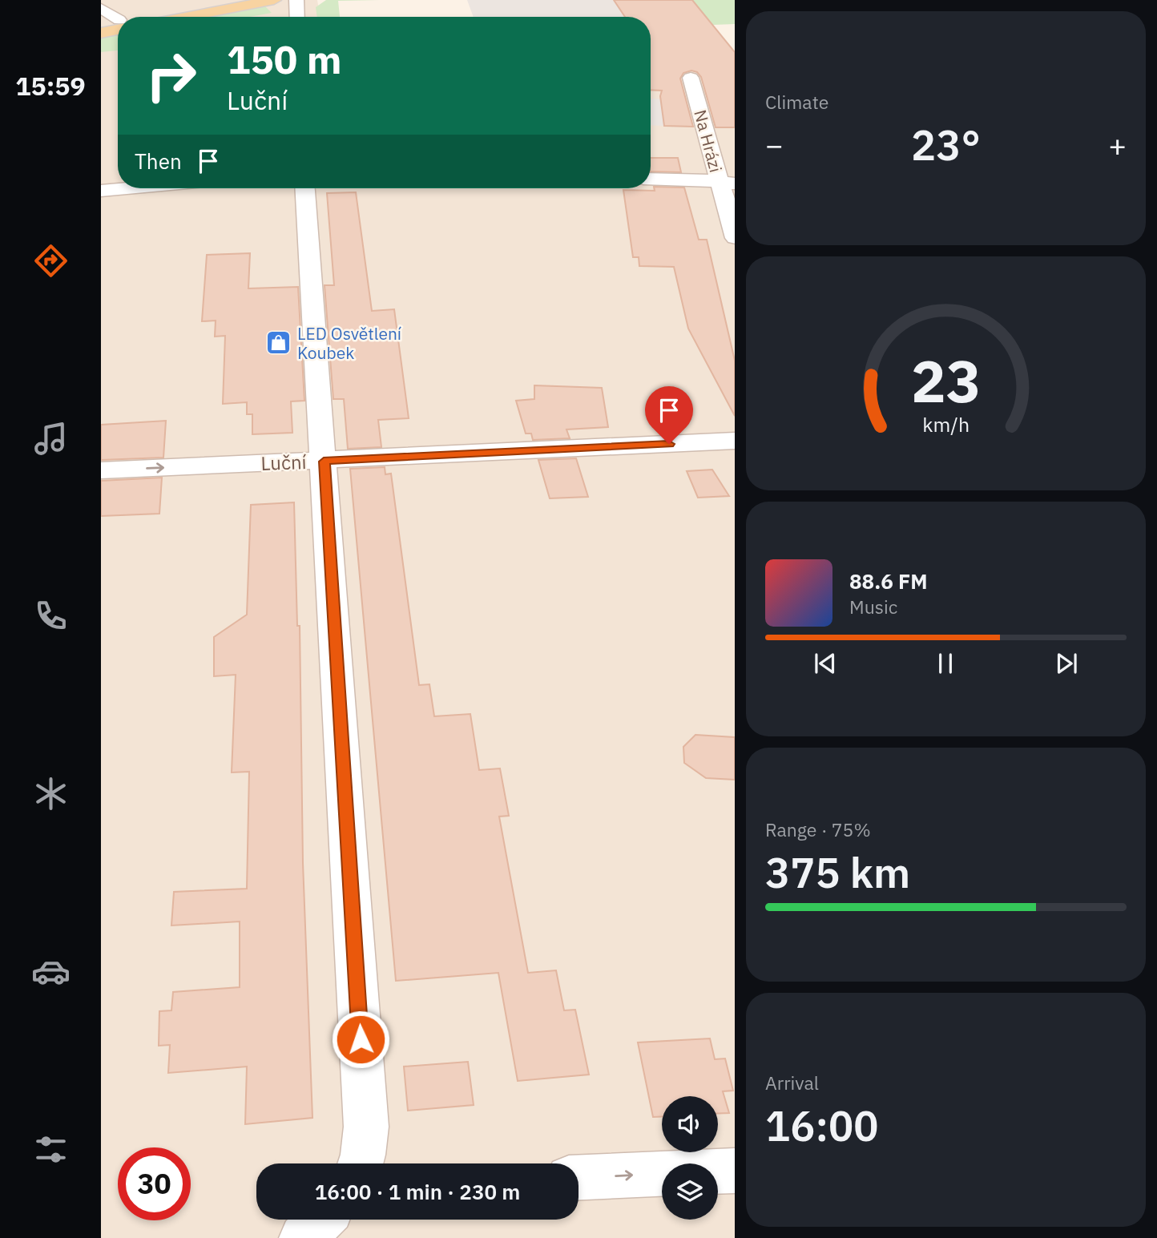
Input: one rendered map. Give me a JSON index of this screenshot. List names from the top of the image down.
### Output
{
  "streets": {
    "street": ["Na Hrázi", "Luční"]
  },
  "one_way": ["Luční"],
  "places": {
    "shop": ["LED Osvětlení Koubek"]
  },
  "page": {
    "tabs": "15:59",
    "tile": [
      "Climate",
      ["Range · 75%", "375 km"],
      ["Arrival", "16:00"]
    ],
    "turn": ["150 m", "Luční"],
    "heat": ["−", "23°", "+"],
    "then": "Then",
    "song": ["88.6 FM", "Music"],
    "limit": "30",
    "trip": "16:00 · 1 min · 230 m",
    "gauge": ["23", "km/h"]
  }
}
